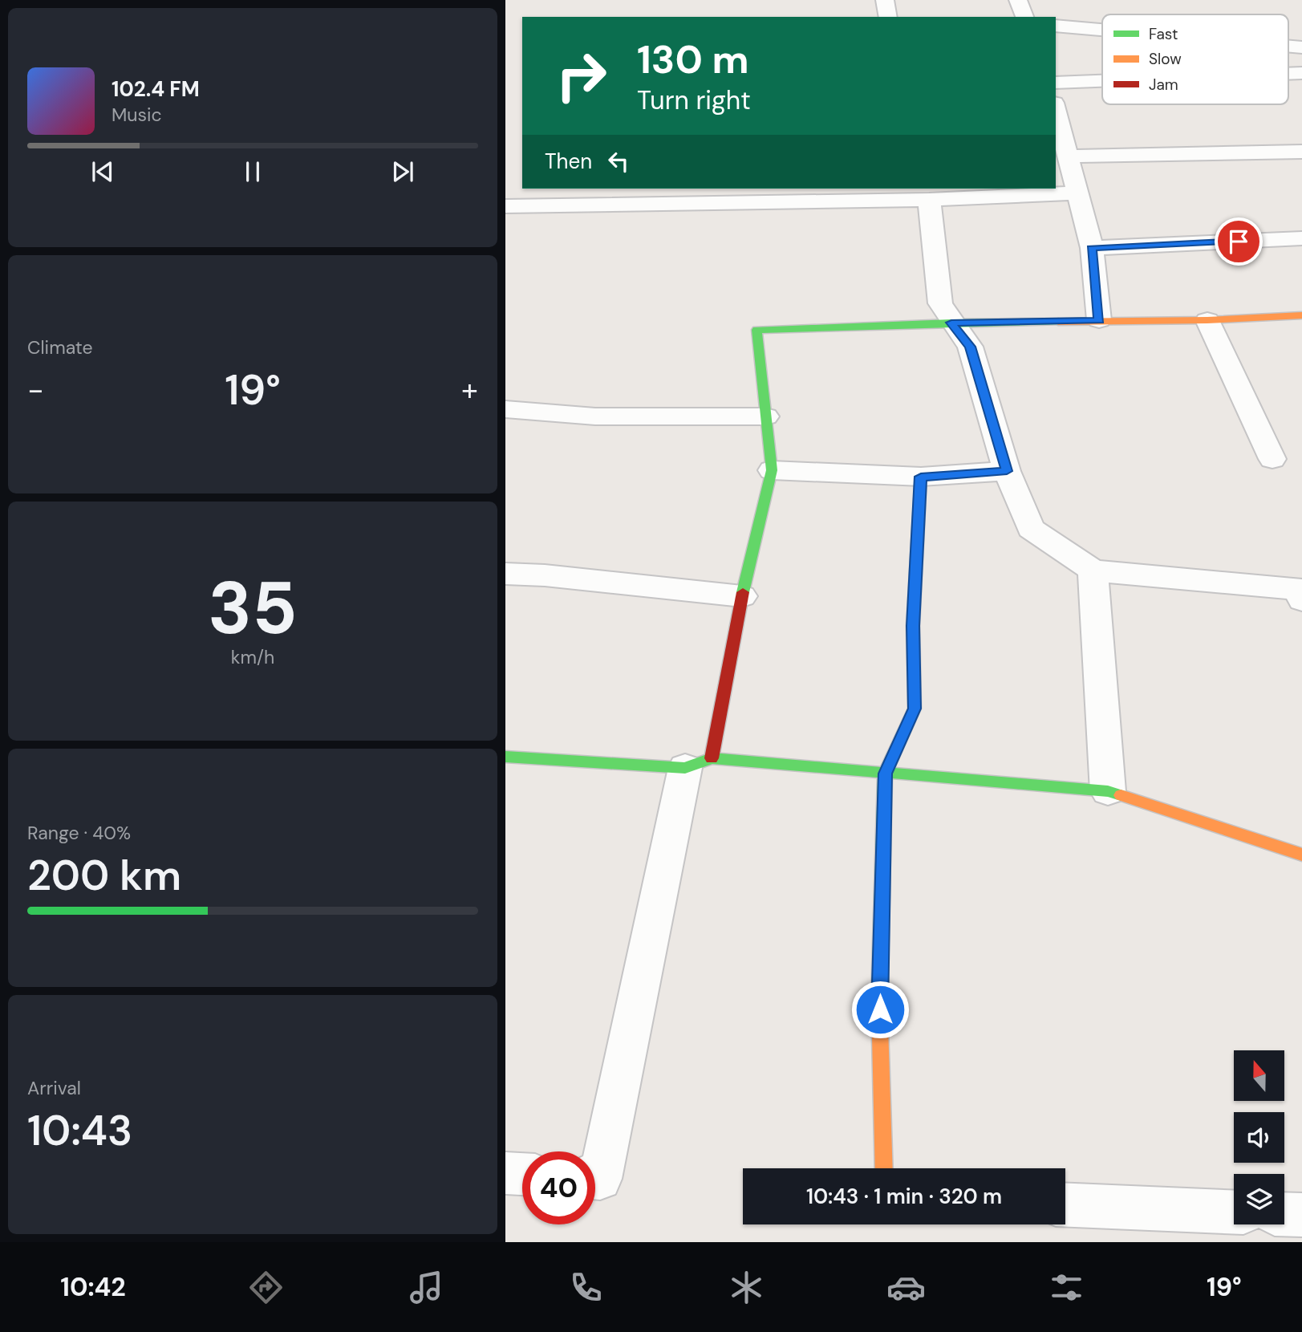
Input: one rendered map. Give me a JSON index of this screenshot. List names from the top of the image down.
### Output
{
  "legend": ["Fast", "Slow", "Jam"],
  "north": "top",
  "page": {
    "turn": ["130 m", "Turn right"],
    "song": ["102.4 FM", "Music"],
    "then": "Then",
    "tile": [
      "Climate",
      ["35", "km/h"],
      ["Range · 40%", "200 km"],
      ["Arrival", "10:43"]
    ],
    "heat": ["−", "19°", "+"],
    "limit": "40",
    "trip": "10:43 · 1 min · 320 m",
    "tabs": ["10:42", "19°"]
  }
}
